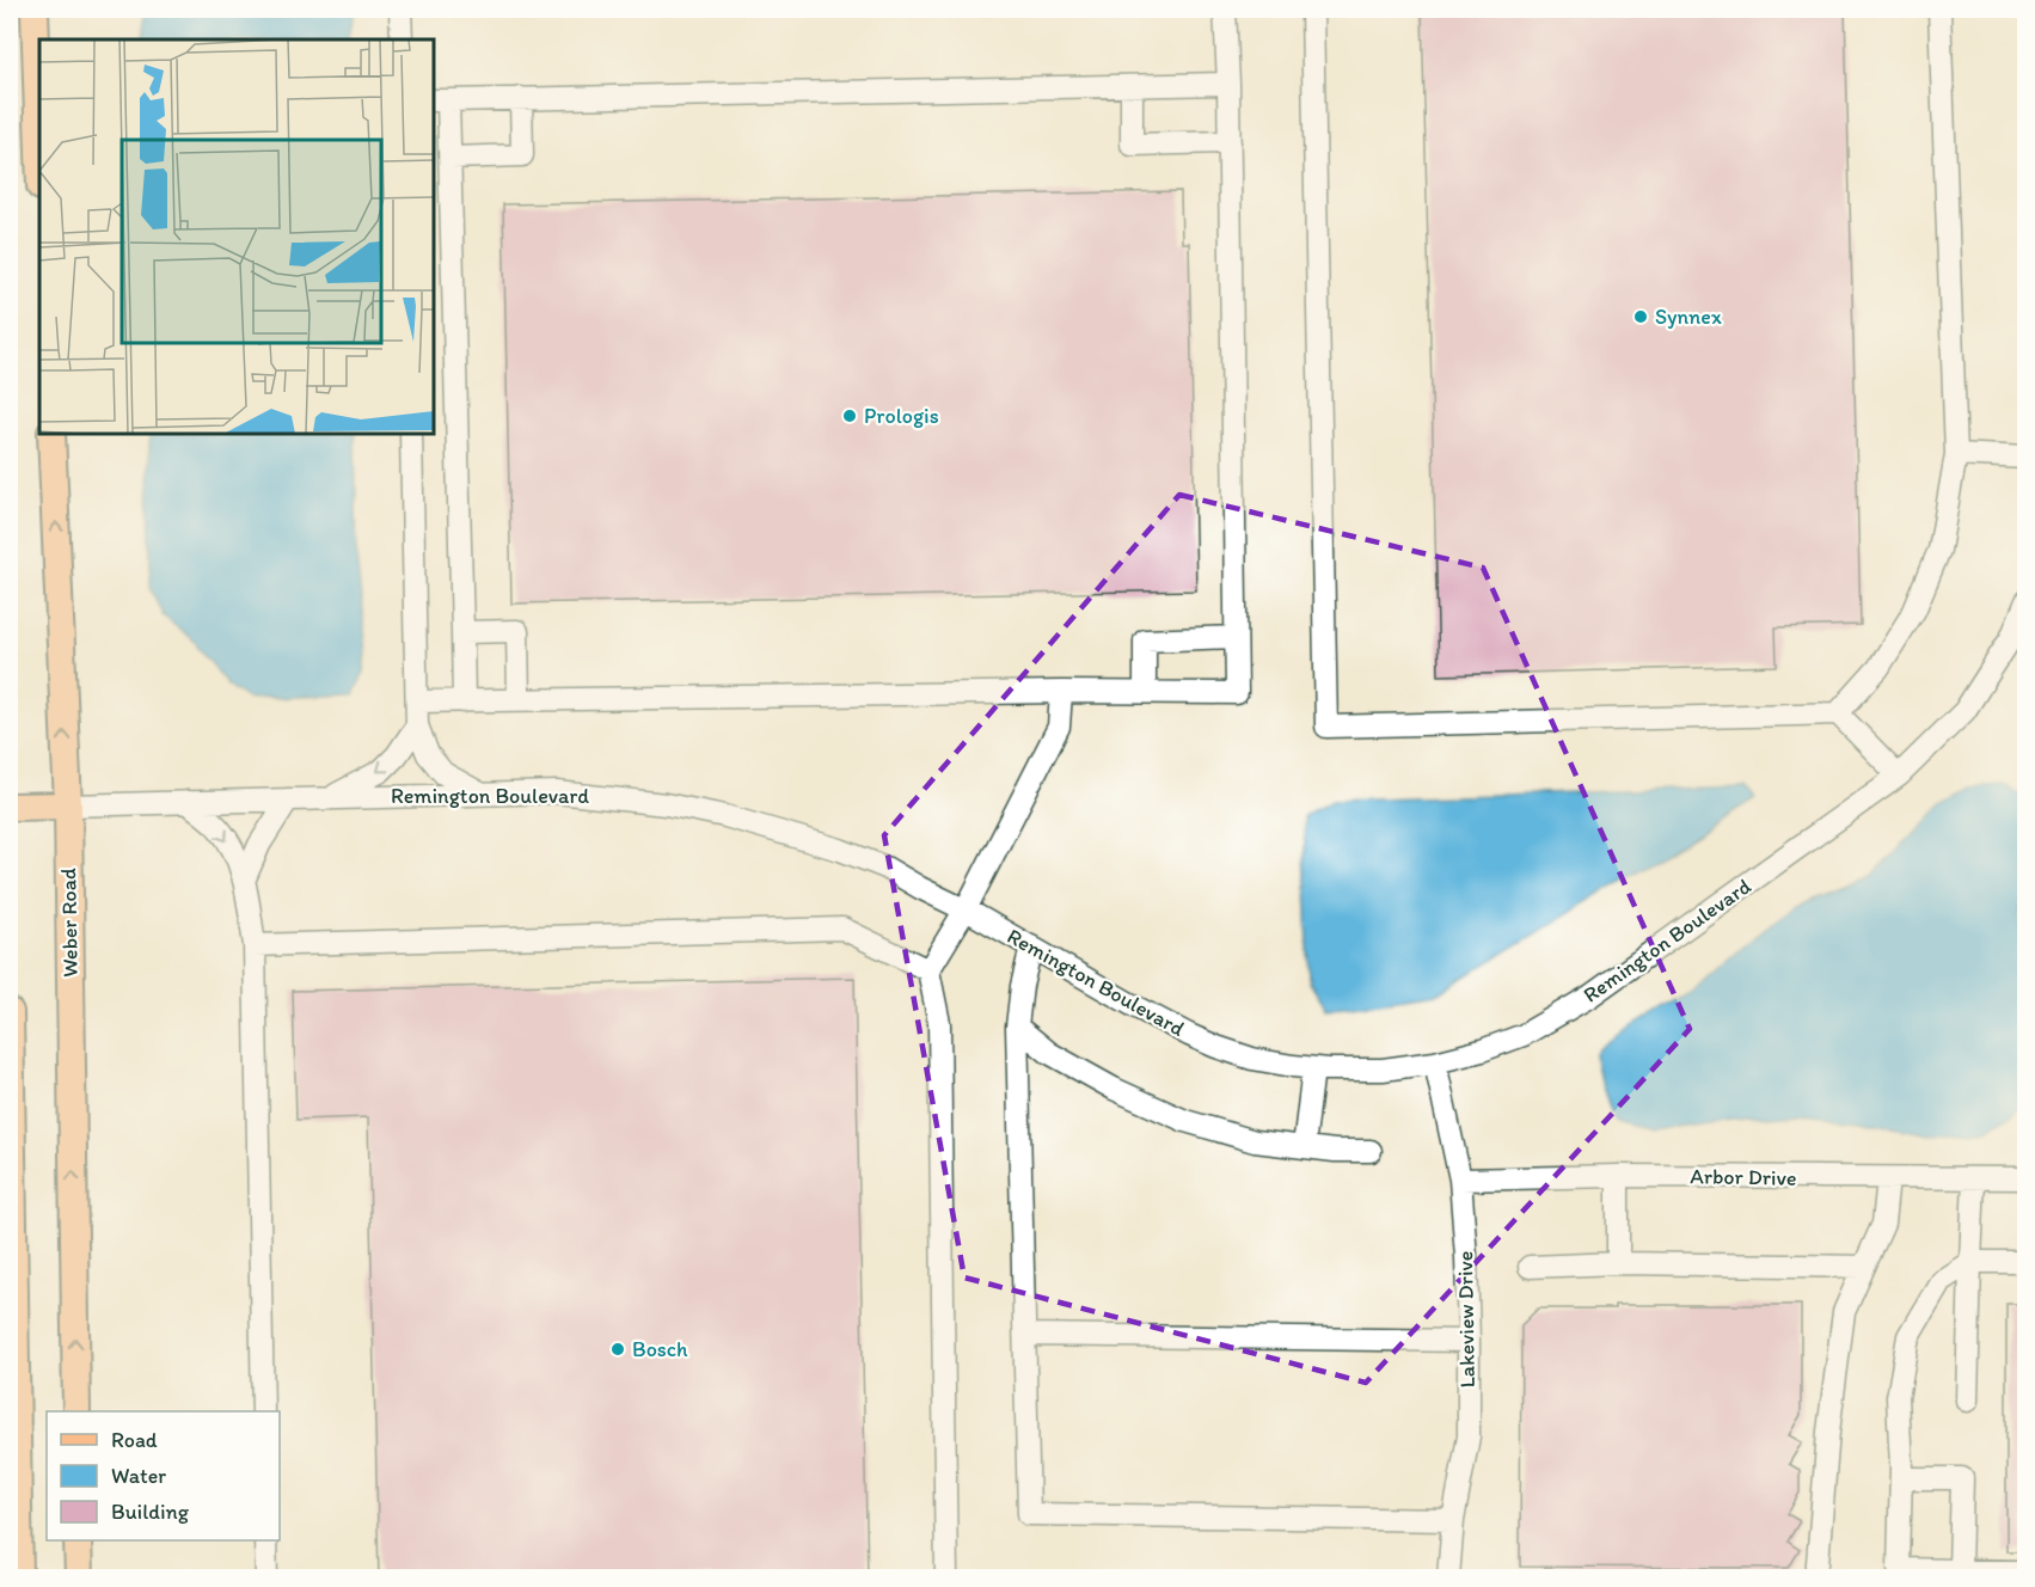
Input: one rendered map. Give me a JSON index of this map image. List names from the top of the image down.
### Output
{
  "streets": {
    "main road": ["Remington Boulevard", "Weber Road"],
    "street": ["Arbor Drive", "Lakeview Drive"]
  },
  "crossings": [
    ["Remington Boulevard", "Weber Road"],
    ["Remington Boulevard", "Lakeview Drive"],
    ["Arbor Drive", "Lakeview Drive"]
  ],
  "places": ["Synnex", "Prologis", "Bosch"],
  "legend": ["Road", "Water", "Building"]
}
